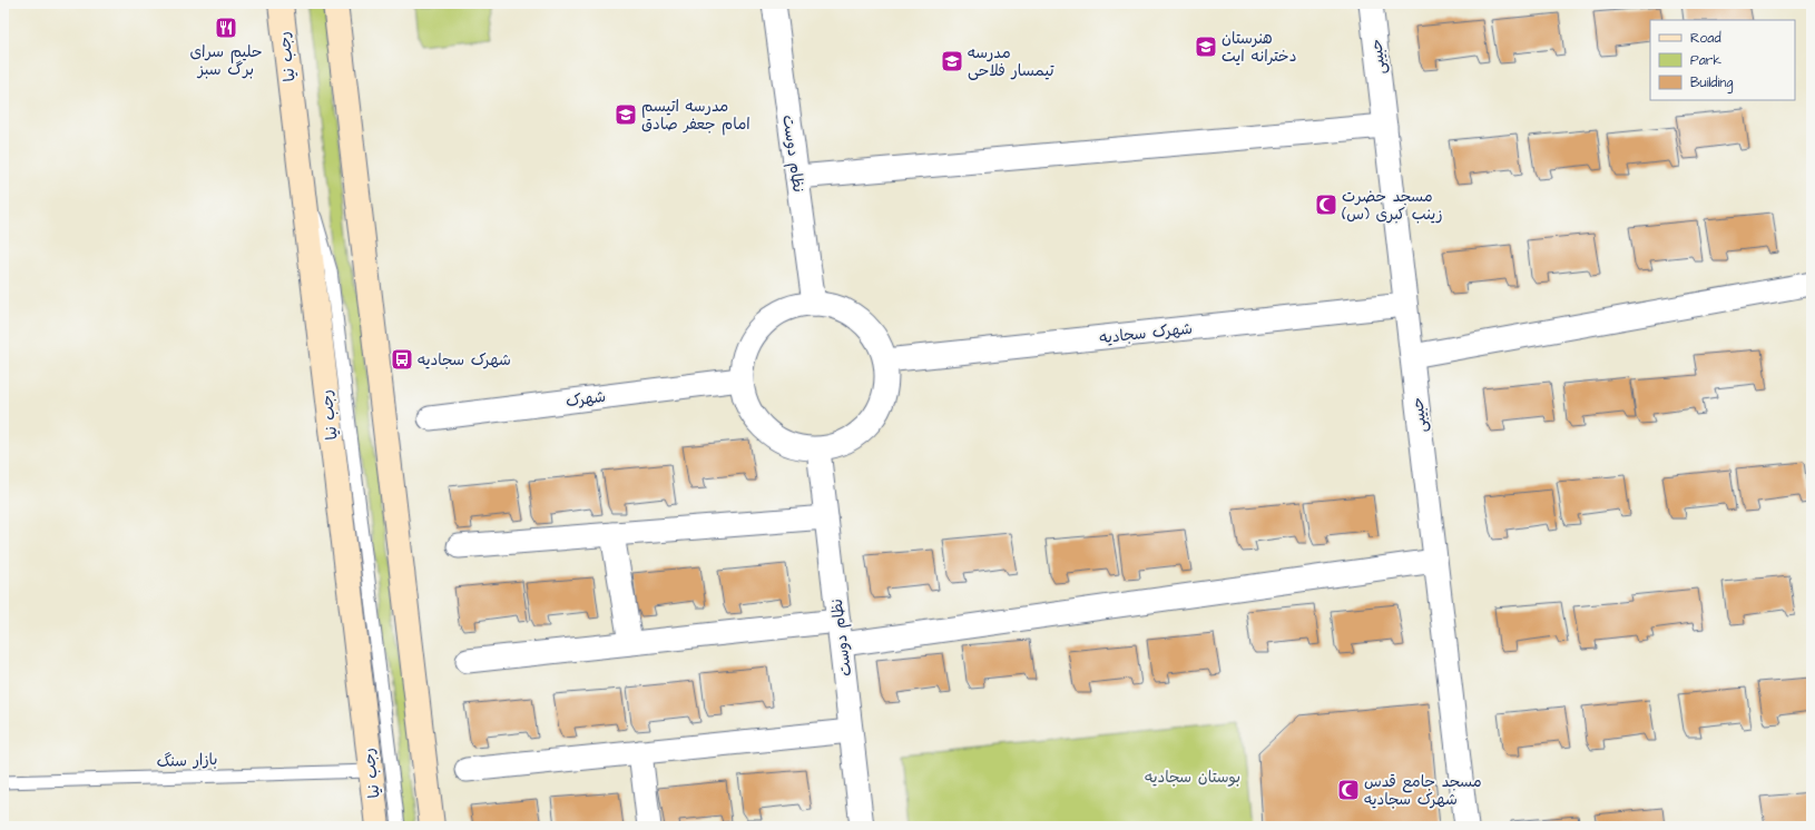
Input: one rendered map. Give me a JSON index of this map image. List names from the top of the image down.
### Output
{
  "streets": {
    "main road": ["رجب نیا"],
    "street": [
      "حبیبی",
      "نظام دوست",
      "شهرک سجادیه",
      "شهرک"
    ],
    "lane": ["بازار سنگ"]
  },
  "crossings": [
    ["رجب نیا", "بازار سنگ"],
    ["حبیبی", "شهرک سجادیه"],
    ["نظام دوست", "شهرک سجادیه"],
    ["نظام دوست", "شهرک"],
    ["شهرک سجادیه", "شهرک"]
  ],
  "parks": ["بوستان سجادیه"],
  "places": {
    "restaurant": ["حلیم سرای برگ سبز"],
    "school or university": ["هنرستان دخترانه ایت", "مدرسه تیمسار فلاحی", "مدرسه اتیسم امام جعفر صادق"],
    "mosque": ["مسجد حضرت زینب کبری (س)", "مسجد جامع قدس شهرک سجادیه"],
    "bus stop": ["شهرک سجادیه"]
  },
  "legend": ["Road", "Park", "Building"]
}
